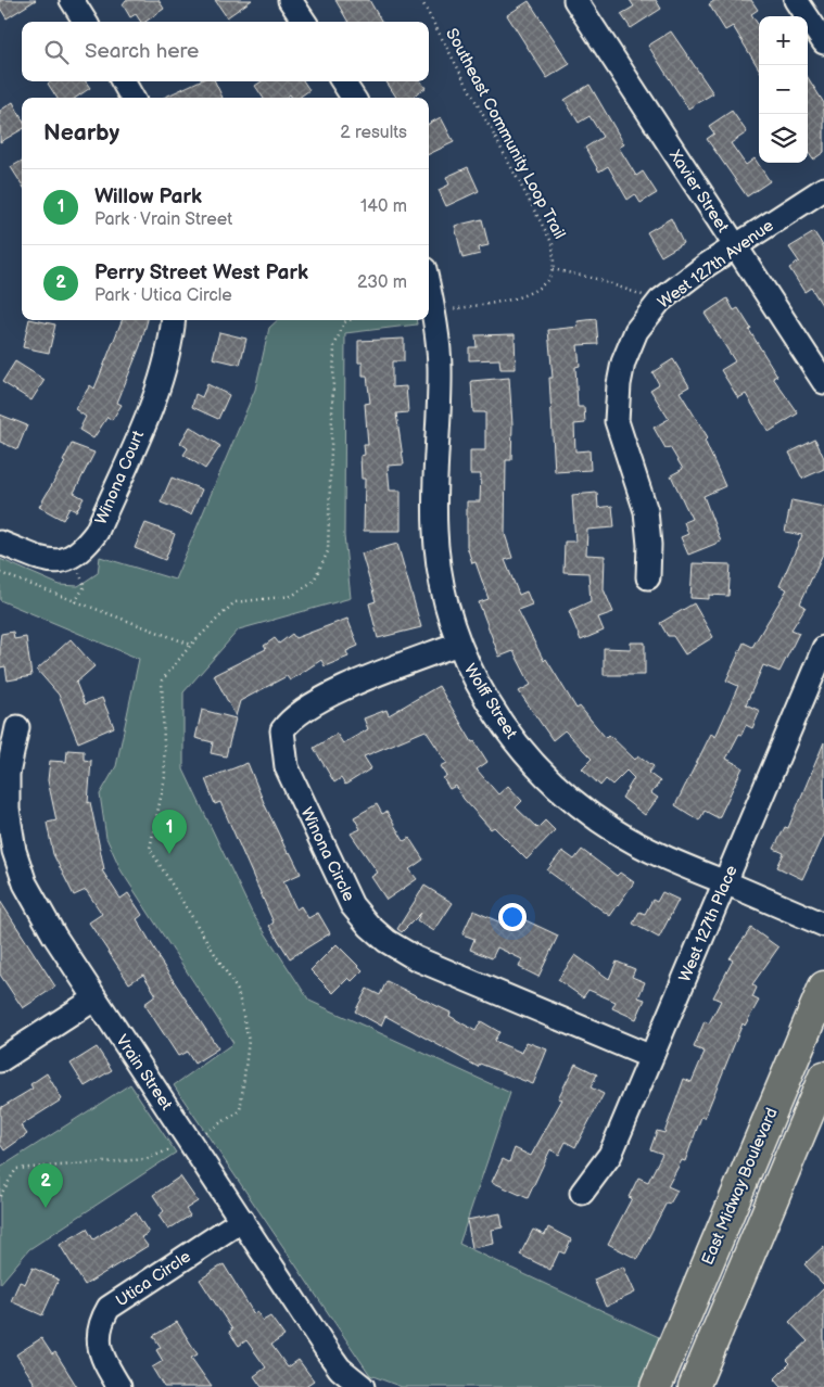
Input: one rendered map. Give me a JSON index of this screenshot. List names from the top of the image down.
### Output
{
  "streets": {
    "main road": ["East Midway Boulevard"],
    "street": [
      "Xavier Street",
      "West 127th Avenue",
      "Winona Court",
      "Wolff Street",
      "Winona Circle",
      "West 127th Place",
      "Vrain Street",
      "Utica Circle"
    ],
    "path": ["Southeast Community Loop Trail"]
  },
  "crossings": [
    ["Xavier Street", "West 127th Avenue"],
    ["Wolff Street", "Winona Circle"],
    ["Wolff Street", "West 127th Place"],
    ["Winona Circle", "West 127th Place"],
    ["Vrain Street", "Utica Circle"]
  ],
  "page": {
    "map_buttons": ["+", "−"],
    "search": "Search here",
    "heading": ["Nearby", "2 results"],
    "list": [
      {
        "mark": "1",
        "name": "Willow Park",
        "note": "Park · Vrain Street",
        "value": "140 m"
      },
      {
        "mark": "2",
        "name": "Perry Street West Park",
        "note": "Park · Utica Circle",
        "value": "230 m"
      }
    ],
    "pins": ["1", "2"]
  }
}
